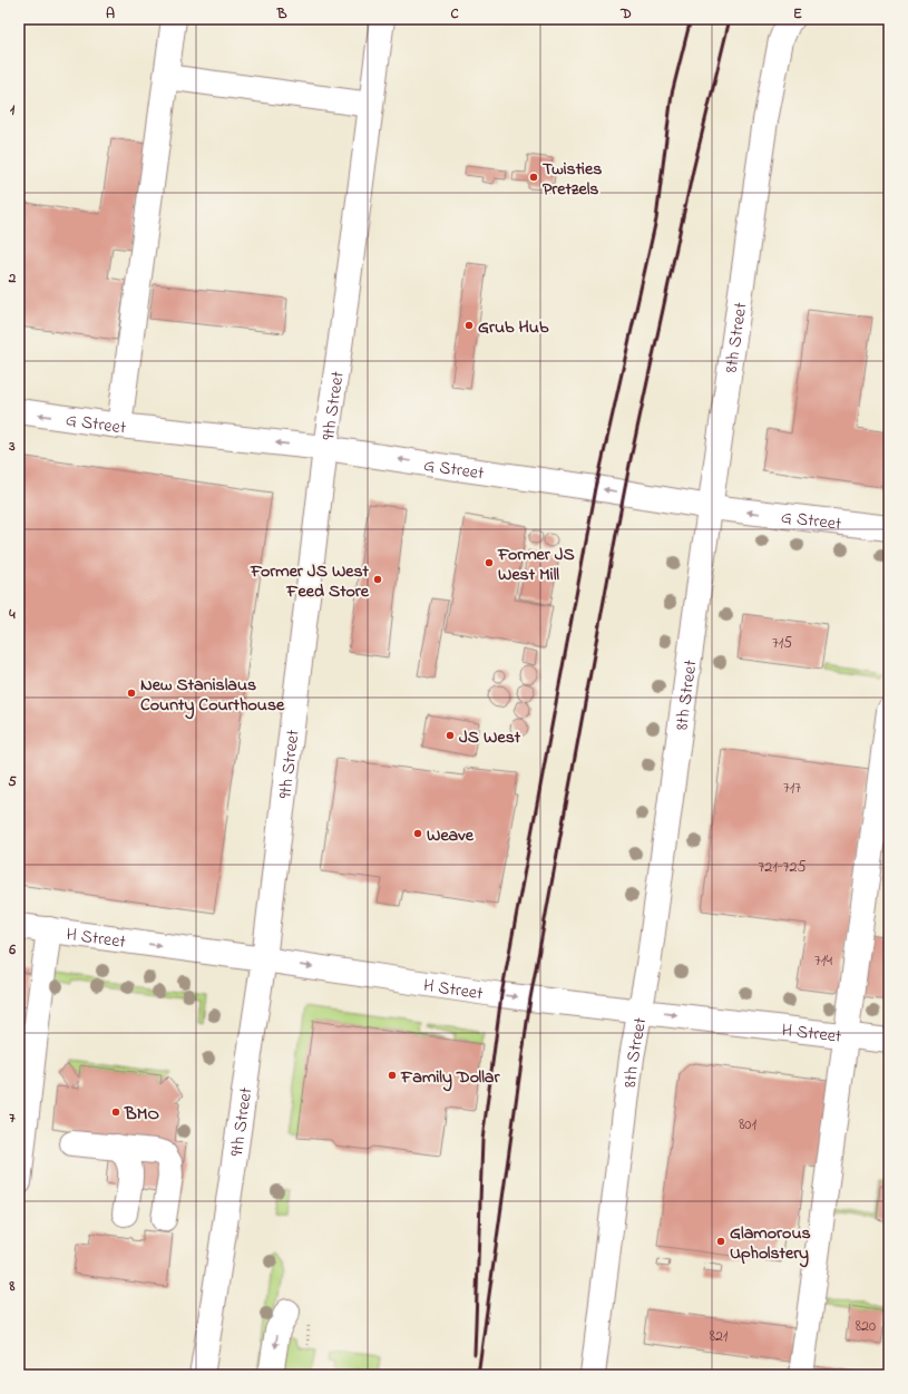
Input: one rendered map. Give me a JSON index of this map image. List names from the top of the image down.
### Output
{
  "streets": {
    "main road": [
      "8th Street",
      "9th Street",
      "G Street",
      "H Street"
    ]
  },
  "crossings": [
    ["8th Street", "G Street"],
    ["8th Street", "H Street"],
    ["9th Street", "G Street"],
    ["9th Street", "H Street"]
  ],
  "one_way": ["G Street", "H Street"],
  "places": [
    "Twisties Pretzels",
    "Grub Hub",
    "Former JS West Mill",
    "Former JS West Feed Store",
    "New Stanislaus County Courthouse",
    "JS West",
    "Weave",
    "Family Dollar",
    "BMO",
    "Glamorous Upholstery"
  ],
  "house_numbers": [
    "715",
    "717",
    "721-725",
    "714",
    "801",
    "820",
    "821"
  ],
  "grid": {
    "columns": [
      "A",
      "B",
      "C",
      "D",
      "E"
    ],
    "rows": [
      "1",
      "2",
      "3",
      "4",
      "5",
      "6",
      "7",
      "8"
    ]
  }
}
